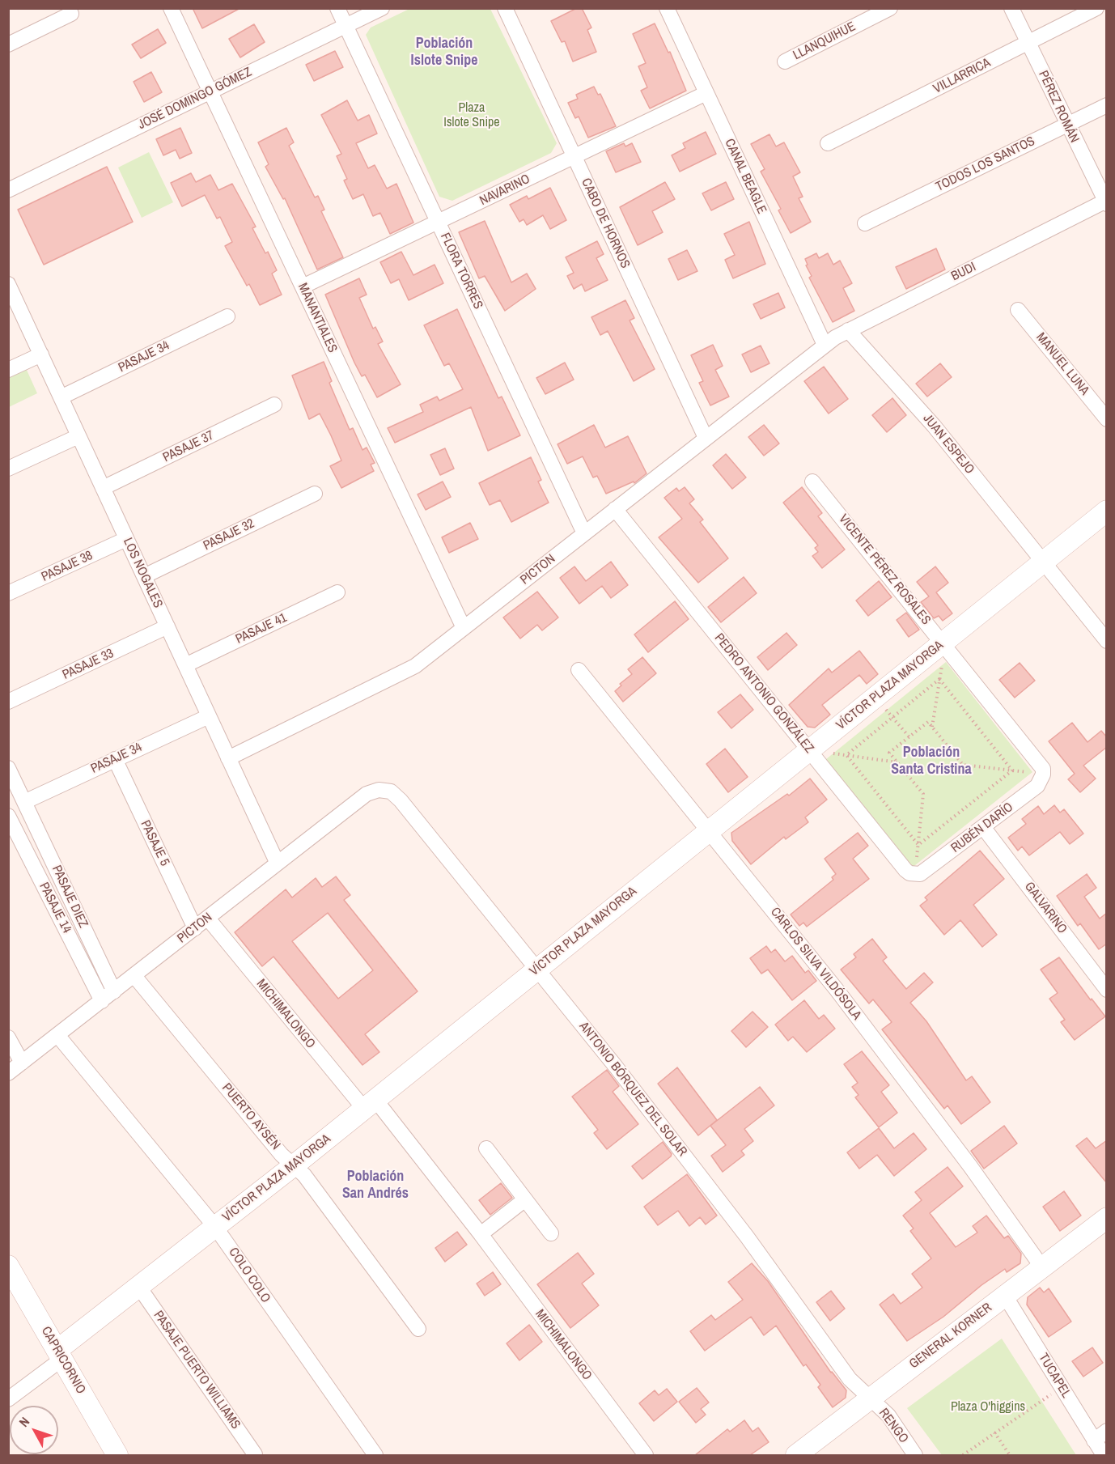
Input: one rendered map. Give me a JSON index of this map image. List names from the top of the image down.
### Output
{
  "streets": {
    "street": [
      "LLANQUIHUE",
      "VILLARRICA",
      "JOSÉ DOMINGO GÓMEZ",
      "PÉREZ ROMÁN",
      "TODOS LOS SANTOS",
      "CANAL BEAGLE",
      "NAVARINO",
      "CABO DE HORNOS",
      "FLORA TORRES",
      "BUDI",
      "MANANTIALES",
      "PASAJE 34",
      "MANUEL LUNA",
      "JUAN ESPEJO",
      "PASAJE 37",
      "PASAJE 32",
      "PASAJE 38",
      "PICTON",
      "VICENTE PÉREZ ROSALES",
      "LOS NOGALES",
      "PASAJE 41",
      "PASAJE 33",
      "VÍCTOR PLAZA MAYORGA",
      "PEDRO ANTONIO GONZÁLEZ",
      "RUBÉN DARÍO",
      "PASAJE 5",
      "PASAJE DIEZ",
      "PASAJE 14",
      "GALVARINO",
      "CARLOS SILVA VILDÓSOLA",
      "MICHIMALONGO",
      "ANTONIO BÓRQUEZ DEL SOLAR",
      "PUERTO AYSÉN",
      "COLO COLO",
      "GENERAL KORNER",
      "CAPRICORNIO",
      "PASAJE PUERTO WILLIAMS",
      "TUCAPEL",
      "RENGO"
    ]
  },
  "crossings": [
    ["VILLARRICA", "PÉREZ ROMÁN"],
    ["JOSÉ DOMINGO GÓMEZ", "FLORA TORRES"],
    ["JOSÉ DOMINGO GÓMEZ", "MANANTIALES"],
    ["PÉREZ ROMÁN", "TODOS LOS SANTOS"],
    ["PÉREZ ROMÁN", "BUDI"],
    ["CANAL BEAGLE", "NAVARINO"],
    ["CANAL BEAGLE", "BUDI"],
    ["CANAL BEAGLE", "PICTON"],
    ["NAVARINO", "CABO DE HORNOS"],
    ["NAVARINO", "FLORA TORRES"],
    ["NAVARINO", "MANANTIALES"],
    ["CABO DE HORNOS", "PICTON"],
    ["FLORA TORRES", "PICTON"],
    ["BUDI", "JUAN ESPEJO"],
    ["BUDI", "PICTON"],
    ["MANANTIALES", "PICTON"],
    ["PASAJE 34", "LOS NOGALES"],
    ["PASAJE 34", "PASAJE 5"],
    ["PASAJE 34", "PASAJE DIEZ"],
    ["JUAN ESPEJO", "VÍCTOR PLAZA MAYORGA"],
    ["PASAJE 37", "LOS NOGALES"],
    ["PASAJE 32", "LOS NOGALES"],
    ["PASAJE 38", "LOS NOGALES"],
    ["PICTON", "LOS NOGALES"],
    ["PICTON", "PEDRO ANTONIO GONZÁLEZ"],
    ["PICTON", "PASAJE 5"],
    ["PICTON", "PASAJE DIEZ"],
    ["PICTON", "PASAJE 14"],
    ["PICTON", "MICHIMALONGO"],
    ["PICTON", "ANTONIO BÓRQUEZ DEL SOLAR"],
    ["PICTON", "PUERTO AYSÉN"],
    ["PICTON", "COLO COLO"],
    ["VICENTE PÉREZ ROSALES", "VÍCTOR PLAZA MAYORGA"],
    ["VICENTE PÉREZ ROSALES", "RUBÉN DARÍO"],
    ["LOS NOGALES", "PASAJE 41"],
    ["LOS NOGALES", "PASAJE 33"],
    ["VÍCTOR PLAZA MAYORGA", "PEDRO ANTONIO GONZÁLEZ"],
    ["VÍCTOR PLAZA MAYORGA", "CARLOS SILVA VILDÓSOLA"],
    ["VÍCTOR PLAZA MAYORGA", "MICHIMALONGO"],
    ["VÍCTOR PLAZA MAYORGA", "ANTONIO BÓRQUEZ DEL SOLAR"],
    ["VÍCTOR PLAZA MAYORGA", "PUERTO AYSÉN"],
    ["VÍCTOR PLAZA MAYORGA", "COLO COLO"],
    ["VÍCTOR PLAZA MAYORGA", "CAPRICORNIO"],
    ["VÍCTOR PLAZA MAYORGA", "PASAJE PUERTO WILLIAMS"],
    ["PEDRO ANTONIO GONZÁLEZ", "RUBÉN DARÍO"],
    ["RUBÉN DARÍO", "GALVARINO"],
    ["CARLOS SILVA VILDÓSOLA", "GENERAL KORNER"],
    ["ANTONIO BÓRQUEZ DEL SOLAR", "GENERAL KORNER"],
    ["ANTONIO BÓRQUEZ DEL SOLAR", "RENGO"],
    ["GENERAL KORNER", "TUCAPEL"],
    ["GENERAL KORNER", "RENGO"]
  ],
  "districts": ["Población Islote Snipe", "Población Santa Cristina", "Población San Andrés"],
  "parks": ["Plaza Islote Snipe", "Plaza O'higgins"],
  "north": "top left"
}
